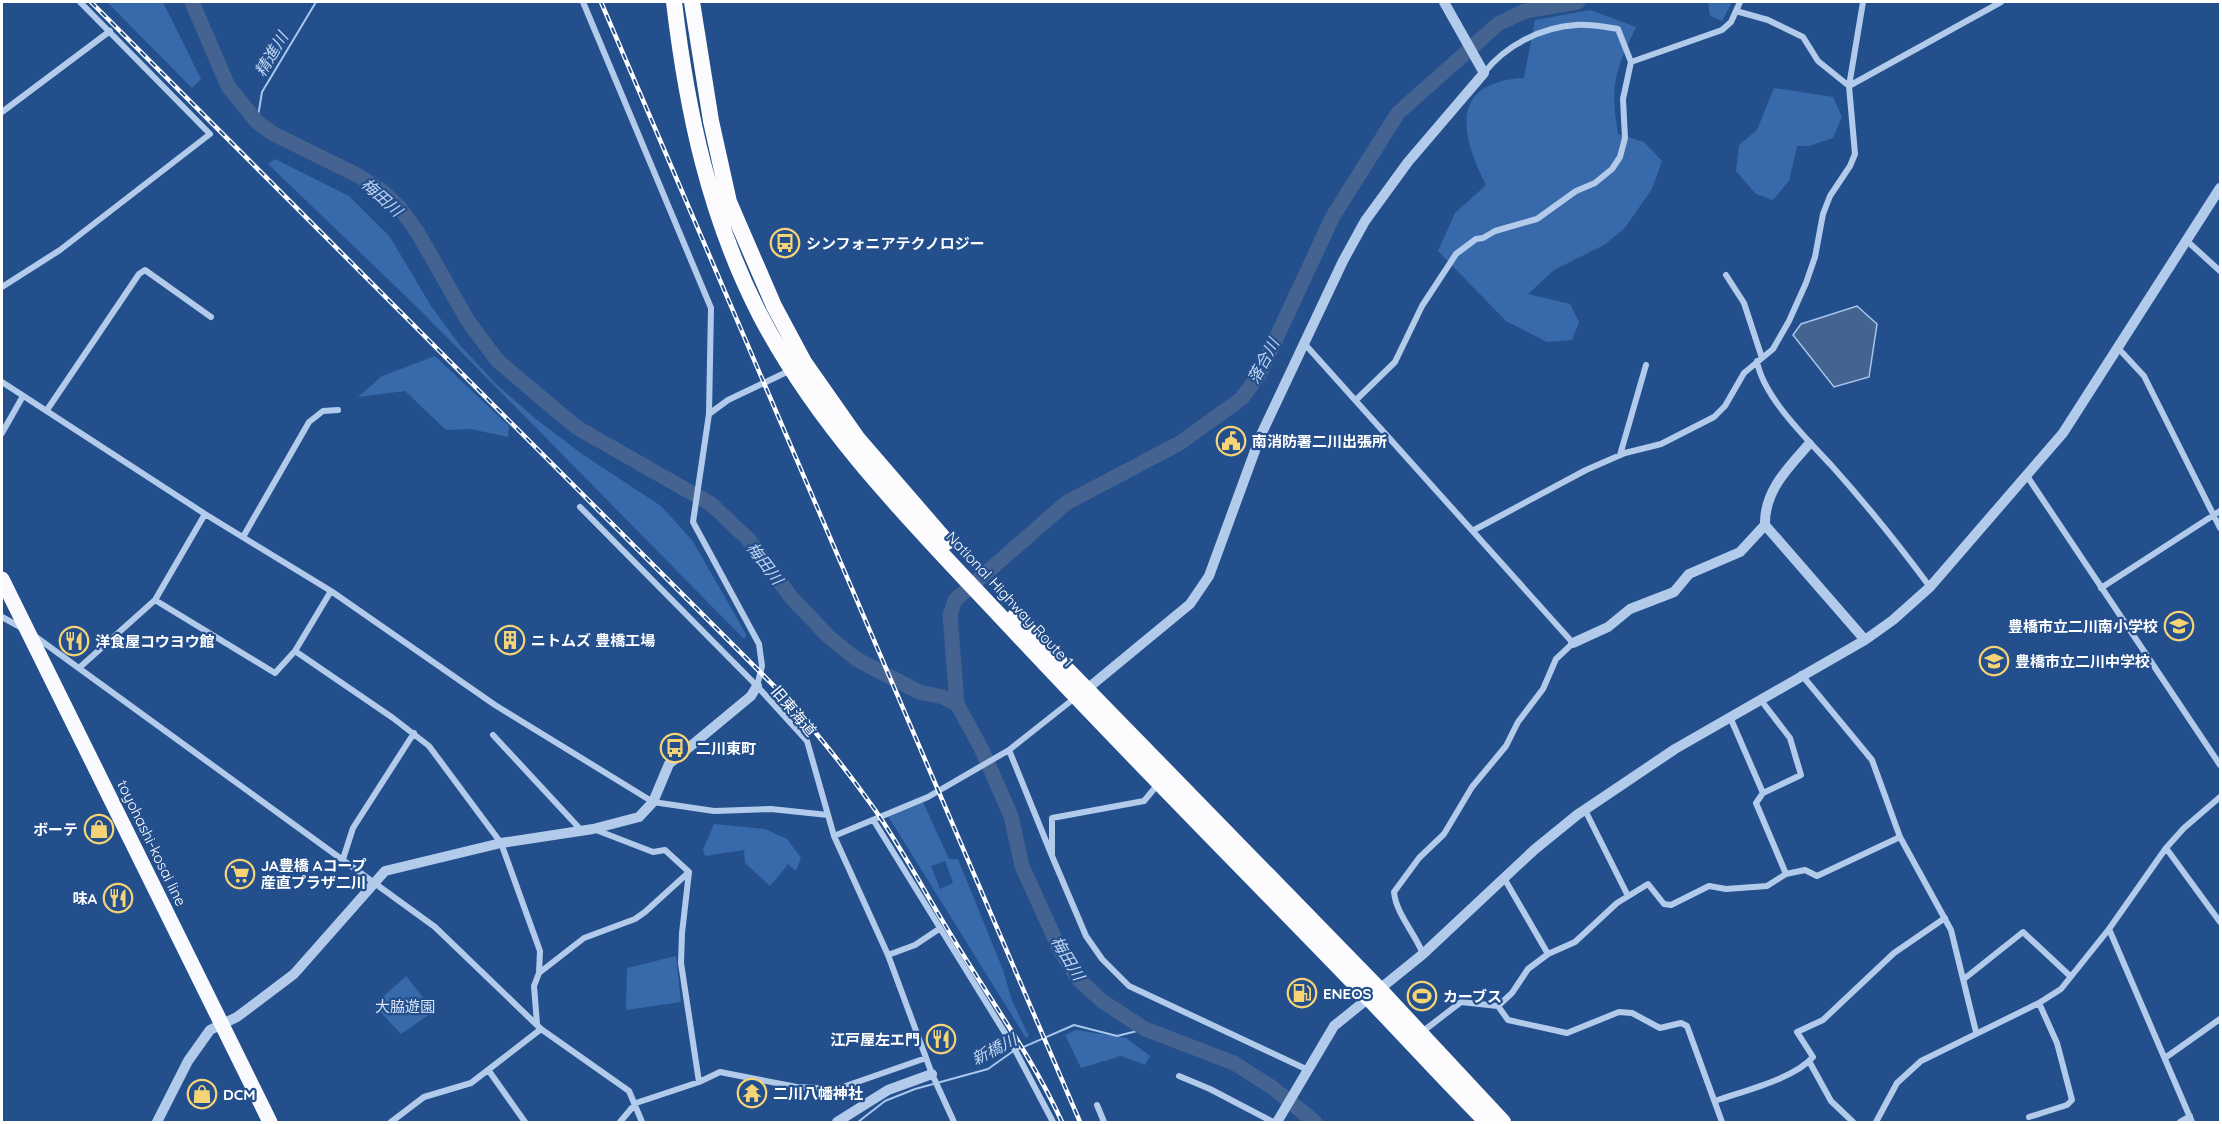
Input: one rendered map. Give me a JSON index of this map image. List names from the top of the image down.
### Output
{
  "streets": {
    "highway": ["National Highway Route 1"],
    "main road": ["toyohashi-kosai line"],
    "street": ["旧東海道"]
  },
  "water": [
    "精進川",
    "梅田川",
    "落合川",
    "新橋川"
  ],
  "parks": ["大脇遊園"],
  "places": {
    "bus stop": ["シンフォニアテクノロジー", "二川東町"],
    "public building": ["南消防署二川出張所"],
    "school or university": ["豊橋市立二川南小学校", "豊橋市立二川中学校"],
    "building": ["ニトムズ 豊橋工場"],
    "restaurant": ["洋食屋コウヨウ館", "味A", "江戸屋左エ門"],
    "shop": ["ボーテ", "DCM"],
    "supermarket": ["JA豊橋 Aコープ 産直プラザ二川"],
    "fuel station": ["ENEOS"],
    "sports": ["カーブス"],
    "temple": ["二川八幡神社"]
  }
}
